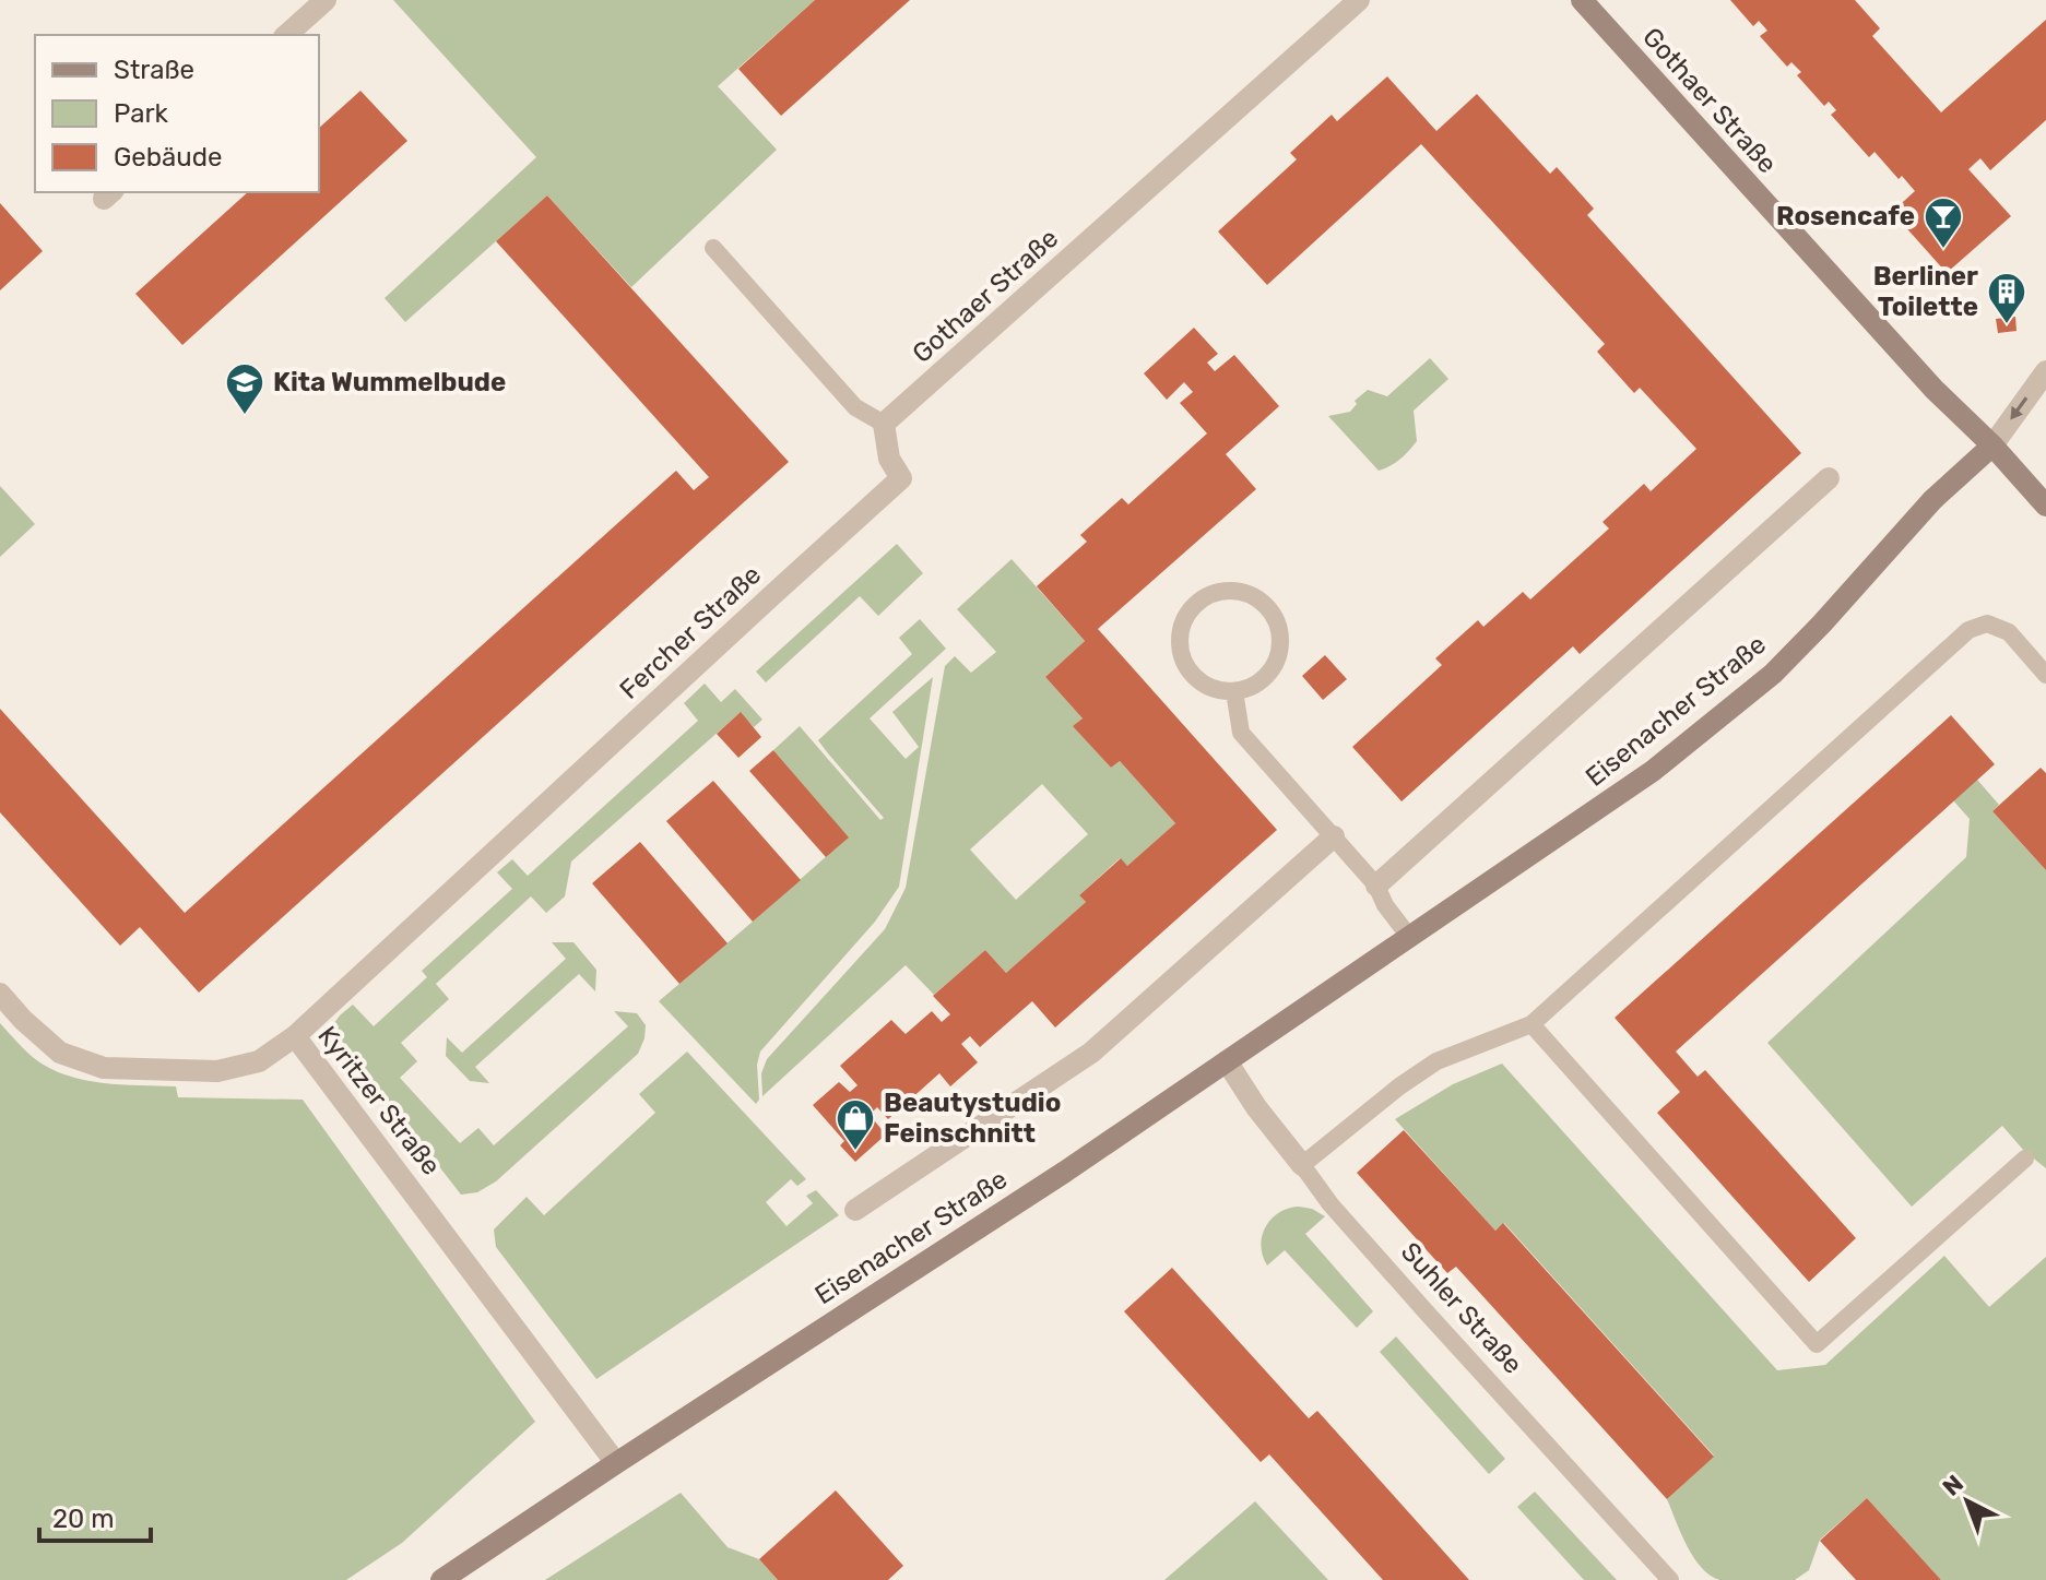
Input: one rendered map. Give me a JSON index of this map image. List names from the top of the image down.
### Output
{
  "streets": {
    "street": [
      "Gothaer Straße",
      "Fercher Straße",
      "Eisenacher Straße",
      "Kyritzer Straße",
      "Suhler Straße"
    ]
  },
  "crossings": [
    ["Gothaer Straße", "Fercher Straße"],
    ["Gothaer Straße", "Eisenacher Straße"],
    ["Fercher Straße", "Kyritzer Straße"],
    ["Eisenacher Straße", "Kyritzer Straße"],
    ["Eisenacher Straße", "Suhler Straße"]
  ],
  "places": {
    "bar": ["Rosencafe"],
    "building": ["Berliner Toilette"],
    "school or university": ["Kita Wummelbude"],
    "shop": ["Beautystudio Feinschnitt"]
  },
  "legend": ["Straße", "Park", "Gebäude"],
  "scale_bar": "20 m",
  "north": "top left"
}
